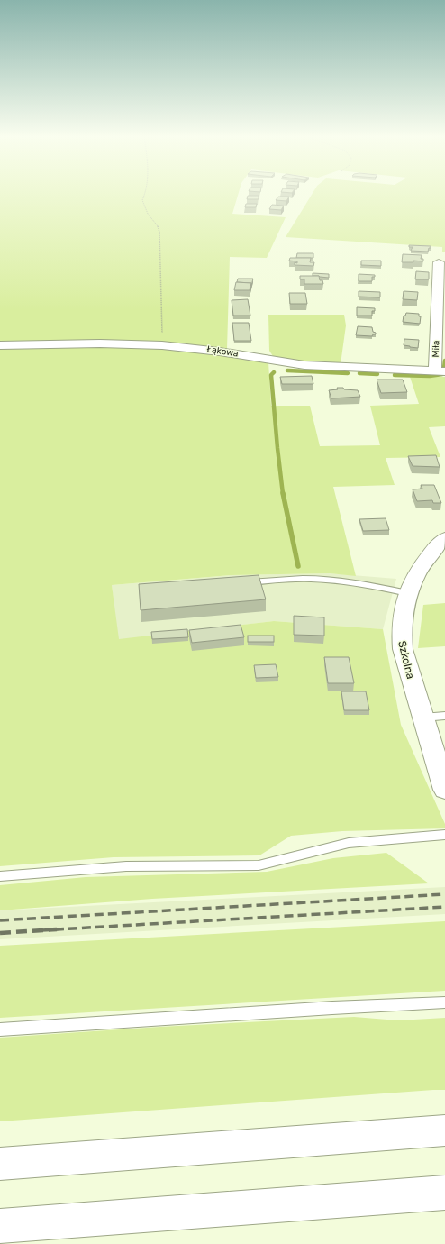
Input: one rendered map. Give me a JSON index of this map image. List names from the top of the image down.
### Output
{
  "streets": {
    "main road": ["Szkolna"],
    "street": ["Miła", "Łąkowa"]
  },
  "crossings": [
    ["Miła", "Łąkowa"]
  ]
}
